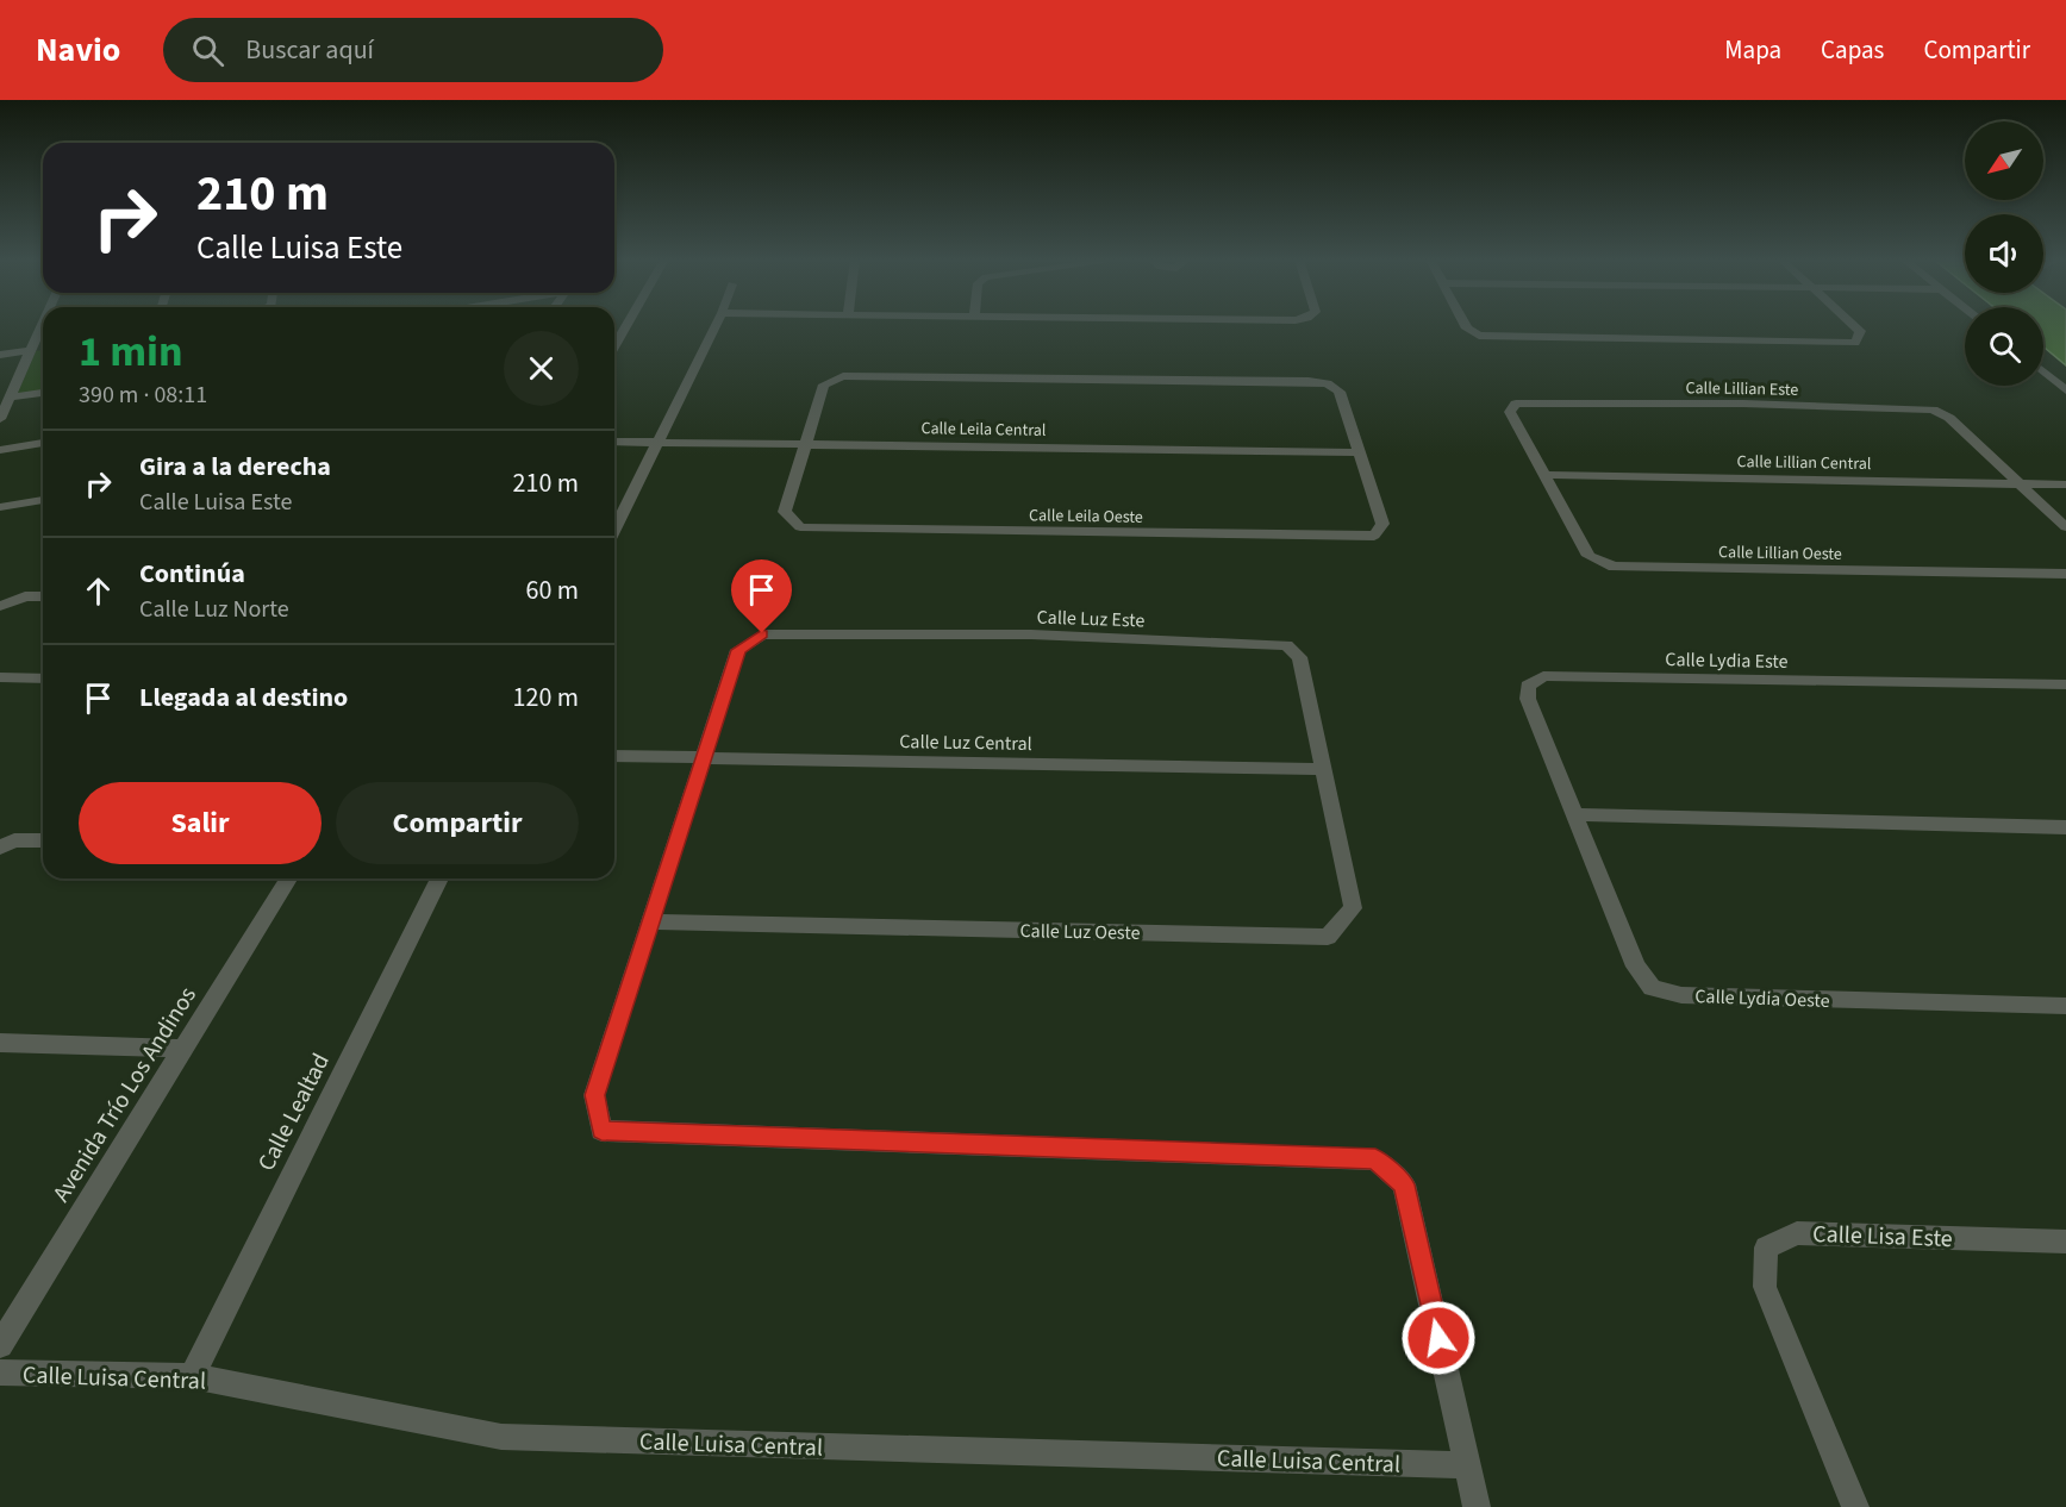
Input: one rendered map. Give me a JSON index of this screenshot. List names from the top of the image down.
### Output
{
  "streets": {
    "street": [
      "Calle Lillian Este",
      "Calle Leila Central",
      "Calle Lillian Central",
      "Calle Leila Oeste",
      "Calle Lillian Oeste",
      "Calle Luz Este",
      "Calle Lydia Este",
      "Calle Luz Central",
      "Calle Luz Oeste",
      "Calle Lydia Oeste",
      "Avenida Trío Los Andinos",
      "Calle Lealtad",
      "Calle Lisa Este",
      "Calle Luisa Central"
    ]
  },
  "crossings": [
    ["Calle Lillian Este", "Calle Lillian Central"],
    ["Calle Lillian Este", "Calle Lillian Oeste"],
    ["Calle Leila Central", "Calle Leila Oeste"],
    ["Calle Lillian Central", "Calle Lillian Oeste"],
    ["Calle Luz Este", "Calle Luz Central"],
    ["Calle Luz Este", "Calle Luz Oeste"],
    ["Calle Lydia Este", "Calle Lydia Oeste"],
    ["Calle Luz Central", "Calle Luz Oeste"],
    ["Calle Lealtad", "Calle Luisa Central"]
  ],
  "north": "bottom left",
  "page": {
    "header": "Navio",
    "search": "Buscar aquí",
    "nav": ["Mapa", "Capas", "Compartir"],
    "turn": ["210 m", "Calle Luisa Este"],
    "heading": ["1 min", "390 m · 08:11"],
    "list": [
      {
        "name": "Gira a la derecha",
        "note": "Calle Luisa Este",
        "value": "210 m"
      },
      {
        "name": "Continúa",
        "note": "Calle Luz Norte",
        "value": "60 m"
      },
      {
        "name": "Llegada al destino",
        "value": "120 m"
      }
    ],
    "buttons": ["Salir", "Compartir"]
  }
}
